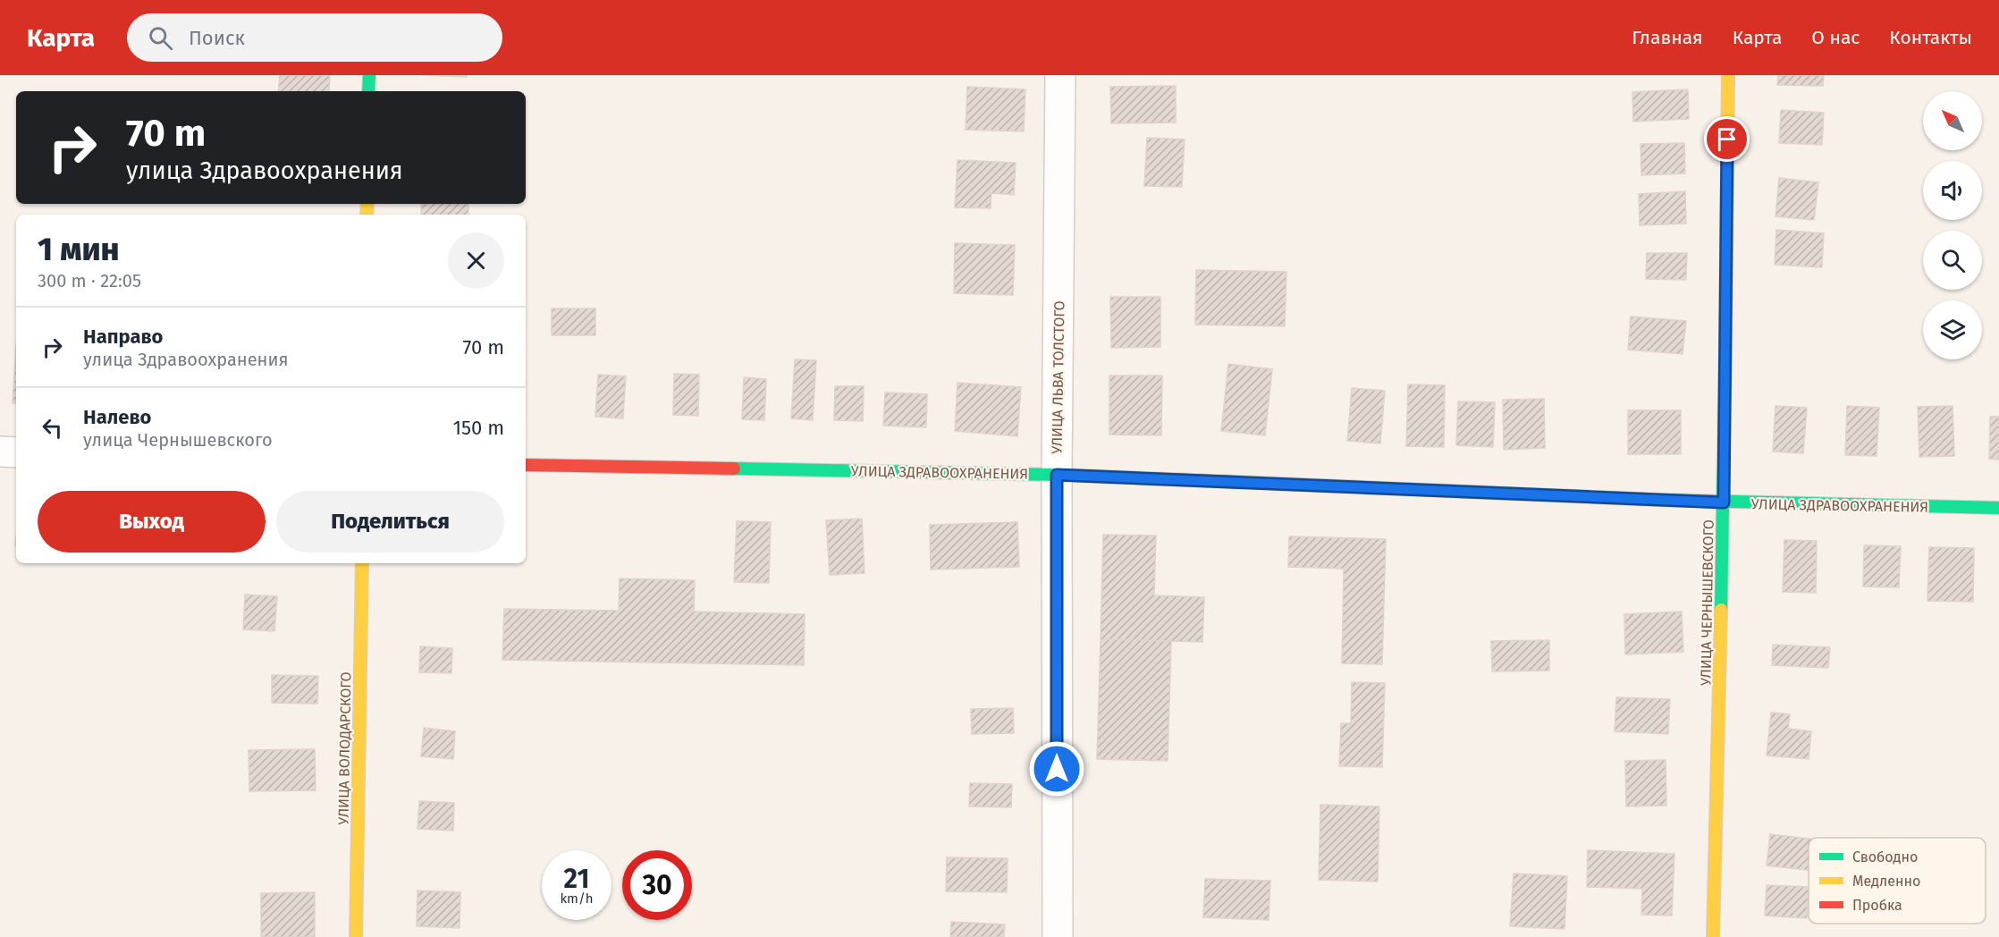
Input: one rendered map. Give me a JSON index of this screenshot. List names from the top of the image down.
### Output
{
  "streets": {
    "street": [
      "УЛИЦА ЛЬВА ТОЛСТОГО",
      "УЛИЦА ЗДРАВООХРАНЕНИЯ",
      "УЛИЦА ЧЕРНЫШЕВСКОГО",
      "УЛИЦА ВОЛОДАРСКОГО"
    ]
  },
  "crossings": [
    ["УЛИЦА ЛЬВА ТОЛСТОГО", "УЛИЦА ЗДРАВООХРАНЕНИЯ"],
    ["УЛИЦА ЗДРАВООХРАНЕНИЯ", "УЛИЦА ЧЕРНЫШЕВСКОГО"]
  ],
  "legend": ["Свободно", "Медленно", "Пробка"],
  "north": "top left",
  "page": {
    "header": "Карта",
    "search": "Поиск",
    "nav": [
      "Главная",
      "Карта",
      "О нас",
      "Контакты"
    ],
    "turn": ["70 m", "улица Здравоохранения"],
    "heading": ["1 мин", "300 m · 22:05"],
    "list": [
      {
        "name": "Направо",
        "note": "улица Здравоохранения",
        "value": "70 m"
      },
      {
        "name": "Налево",
        "note": "улица Чернышевского",
        "value": "150 m"
      }
    ],
    "buttons": ["Выход", "Поделиться"],
    "speed": "21 km/h",
    "limit": "30"
  }
}
